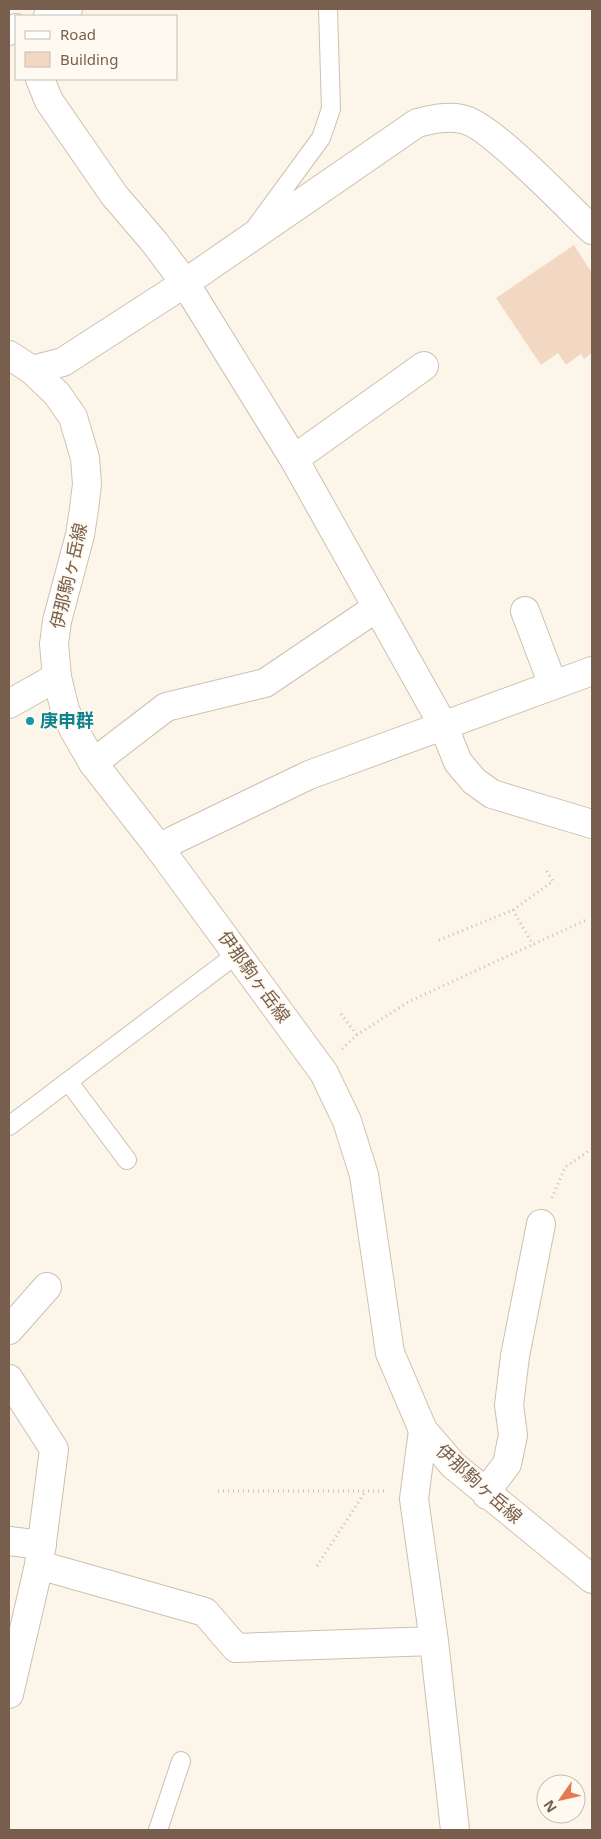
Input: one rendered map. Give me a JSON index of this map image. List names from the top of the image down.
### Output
{
  "streets": {
    "street": ["伊那駒ヶ岳線"]
  },
  "places": ["庚申群"],
  "legend": ["Road", "Building"],
  "north": "bottom left"
}
